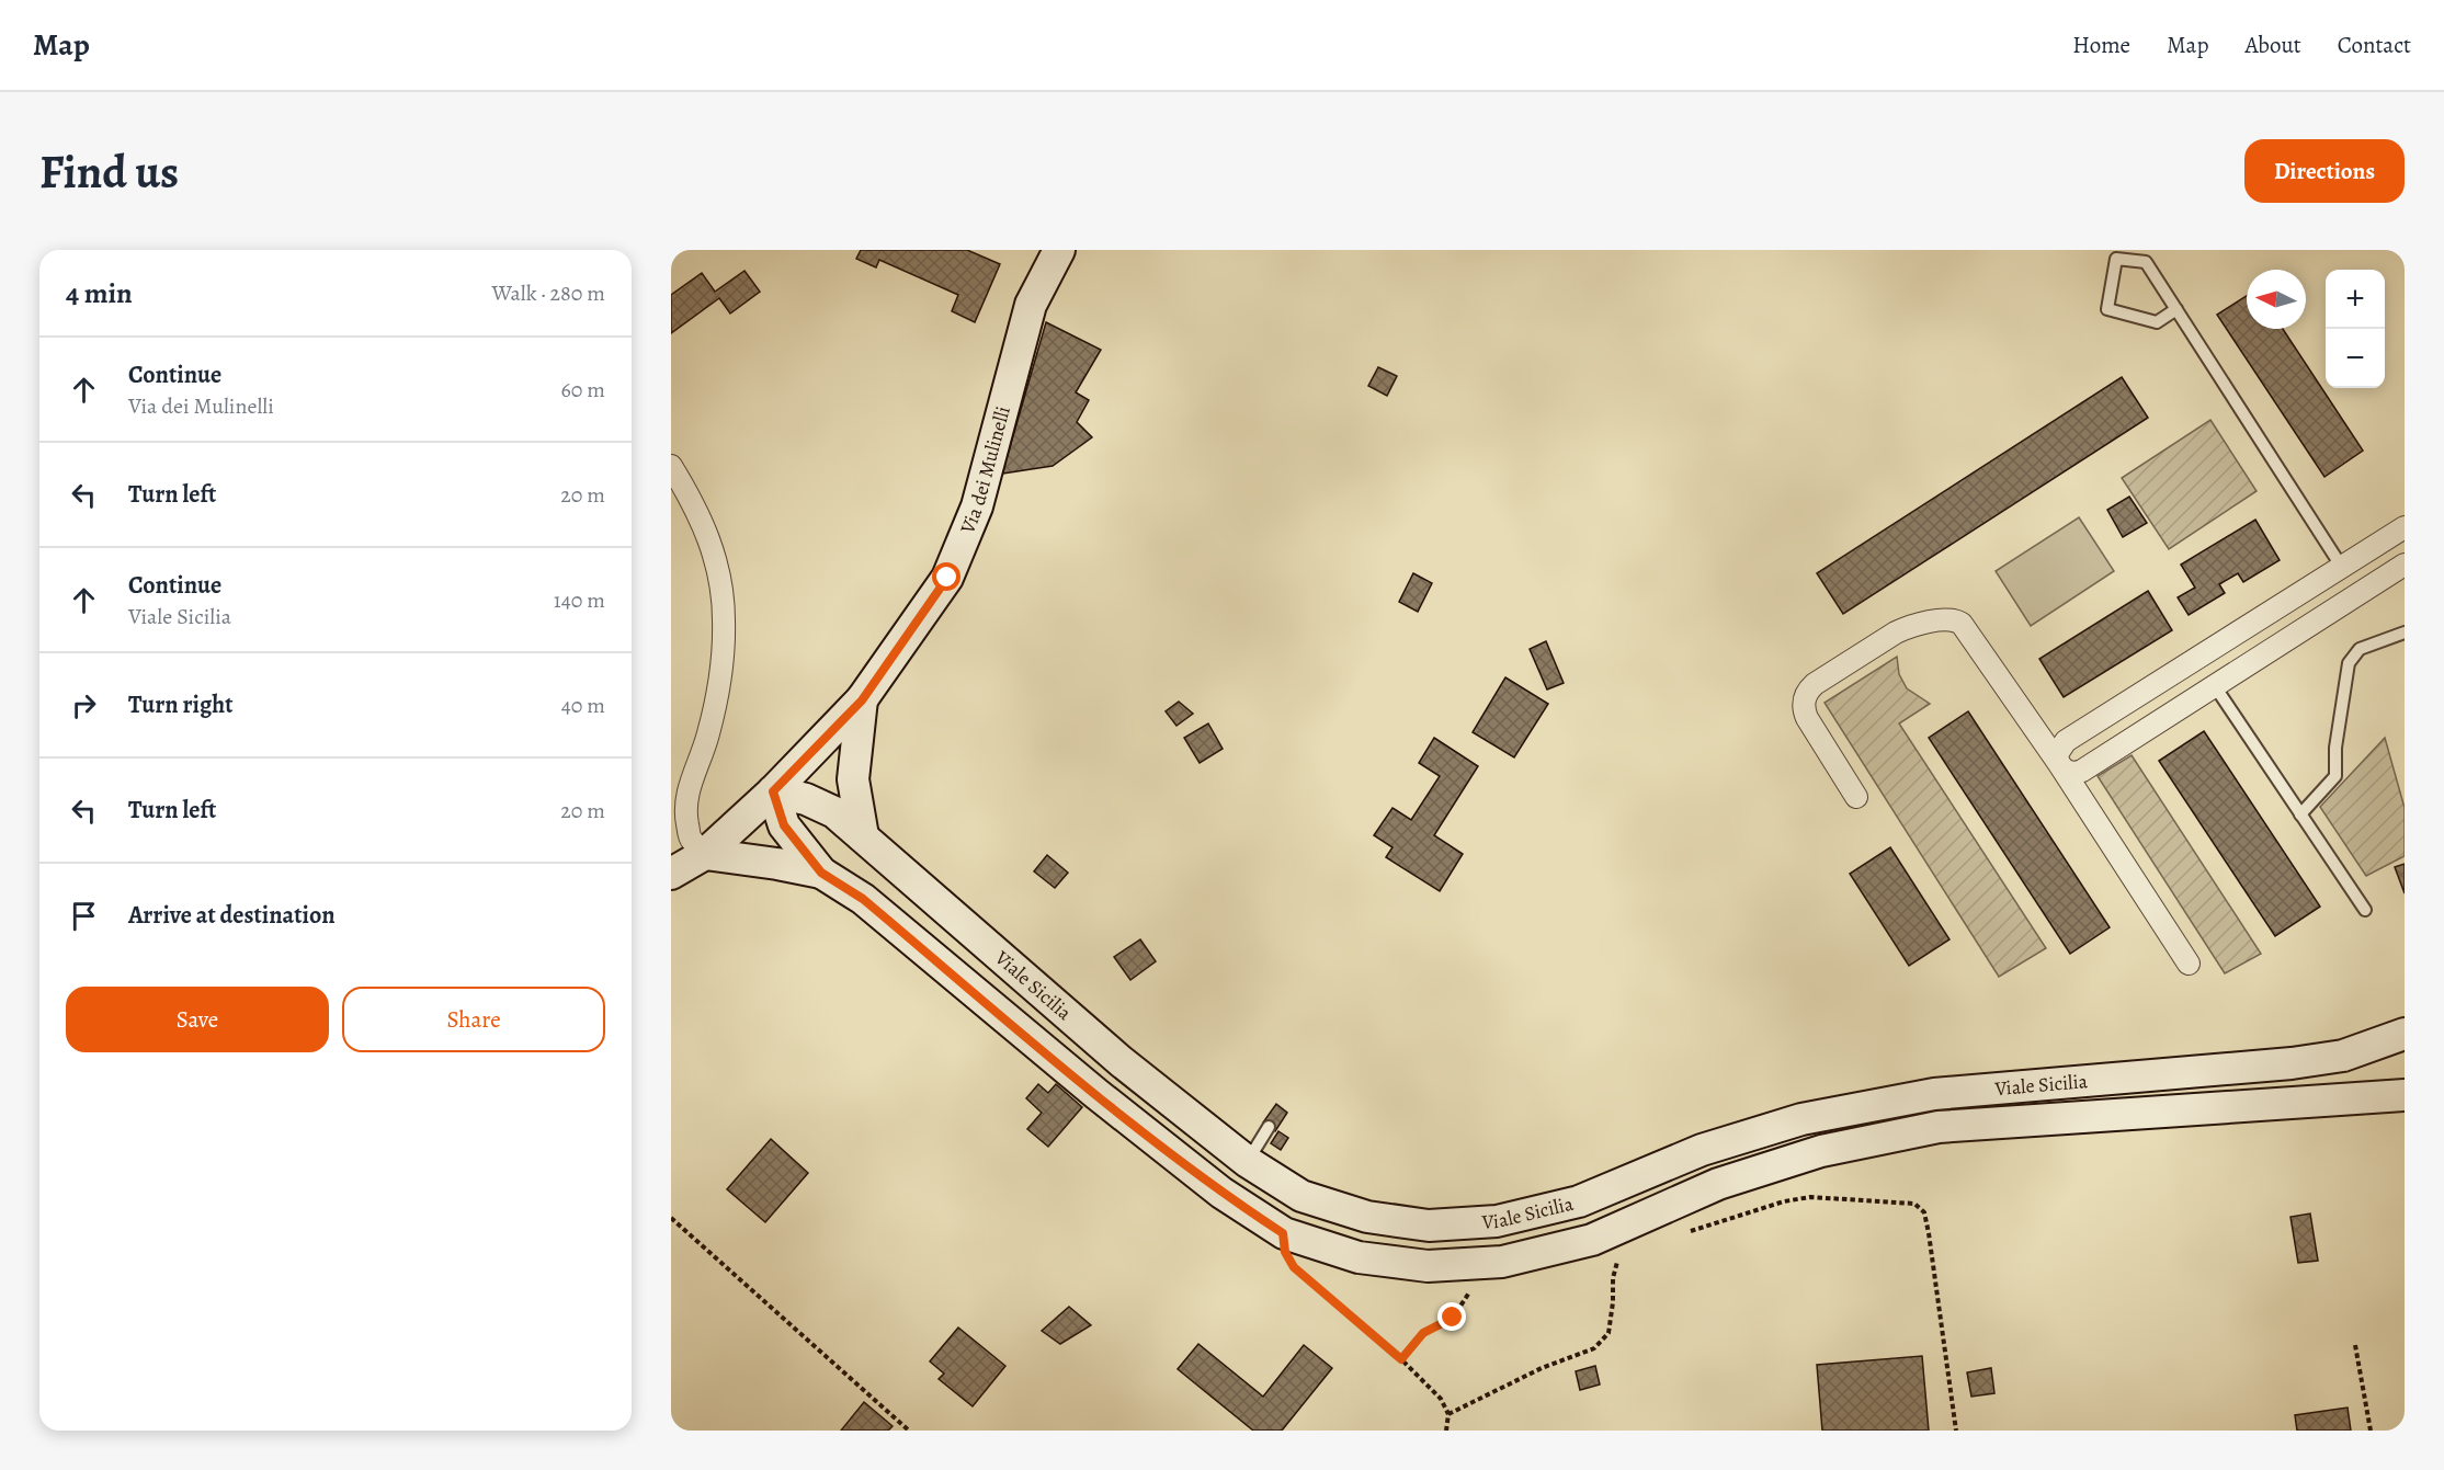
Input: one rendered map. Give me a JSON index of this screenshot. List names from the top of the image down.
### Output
{
  "streets": {
    "main road": ["Via dei Mulinelli", "Viale Sicilia"]
  },
  "crossings": [
    ["Via dei Mulinelli", "Viale Sicilia"]
  ],
  "north": "left",
  "page": {
    "header": "Map",
    "nav": [
      "Home",
      "Map",
      "About",
      "Contact"
    ],
    "buttons": [
      "Directions",
      ["Save", "Share"]
    ],
    "title": "Find us",
    "heading": ["4 min", "Walk · 280 m"],
    "map_buttons": ["+", "−"],
    "list": [
      ["Continue", "Via dei Mulinelli", "60 m"],
      ["Turn left", "20 m"],
      ["Continue", "Viale Sicilia", "140 m"],
      ["Turn right", "40 m"],
      ["Turn left", "20 m"],
      "Arrive at destination"
    ]
  }
}
